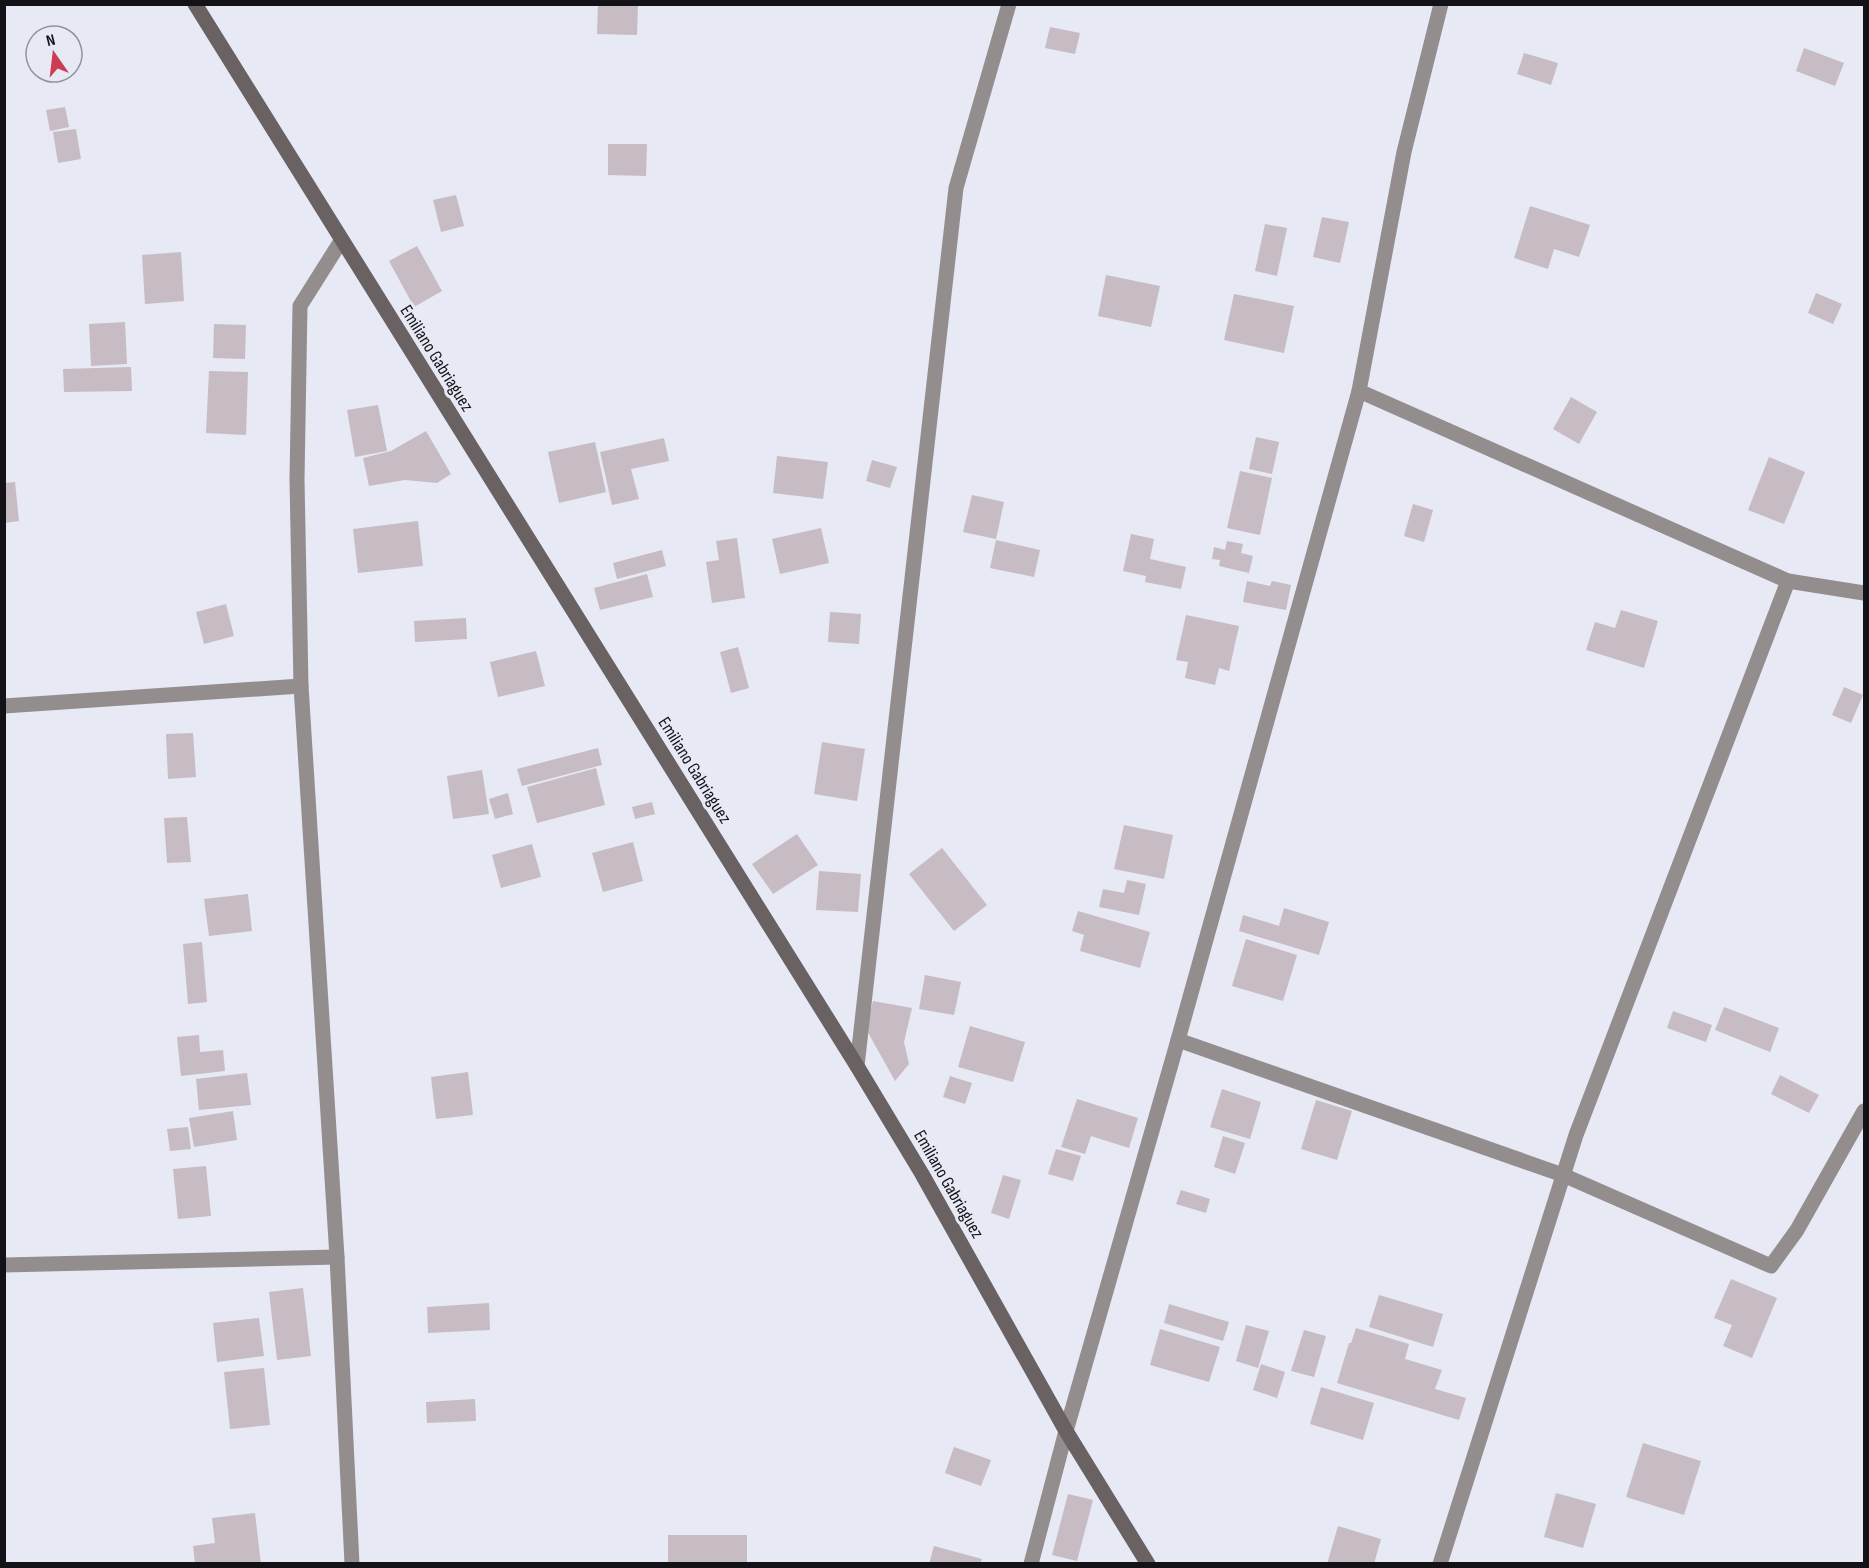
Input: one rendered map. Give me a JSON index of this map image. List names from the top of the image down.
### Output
{
  "streets": {
    "main road": ["Emiliano Gabriaguez"]
  },
  "north": "top"
}
